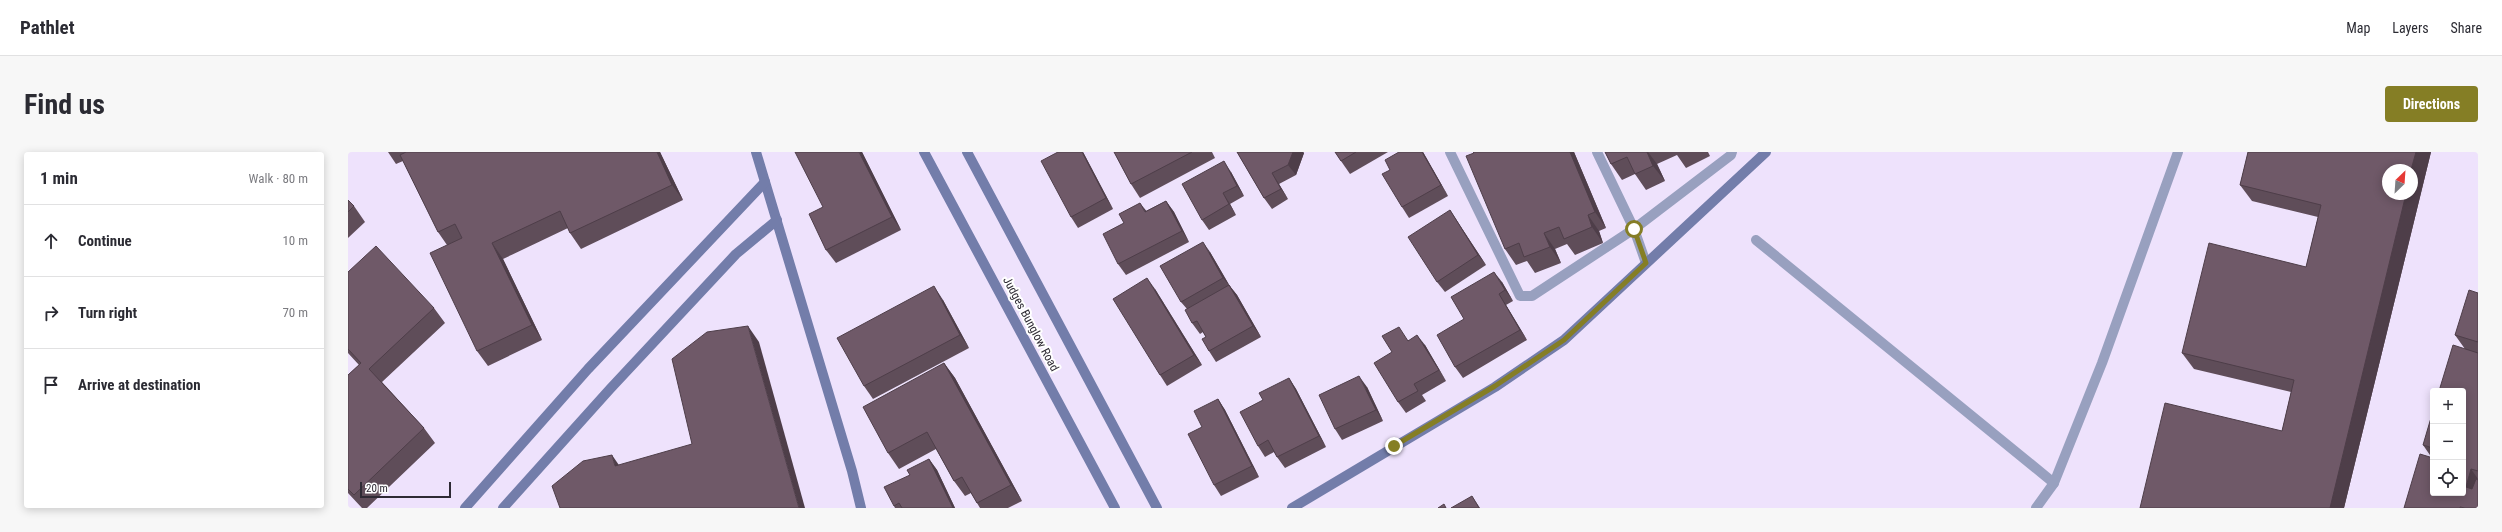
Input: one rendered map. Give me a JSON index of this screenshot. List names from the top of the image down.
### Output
{
  "streets": {
    "street": ["Judges Bunglow Road"]
  },
  "scale_bar": "20 m",
  "north": "top right",
  "page": {
    "header": "Pathlet",
    "nav": ["Map", "Layers", "Share"],
    "buttons": "Directions",
    "title": "Find us",
    "heading": ["1 min", "Walk · 80 m"],
    "list": [
      ["Continue", "10 m"],
      ["Turn right", "70 m"],
      "Arrive at destination"
    ],
    "map_buttons": ["+", "−"],
    "scale": "20 m"
  }
}
